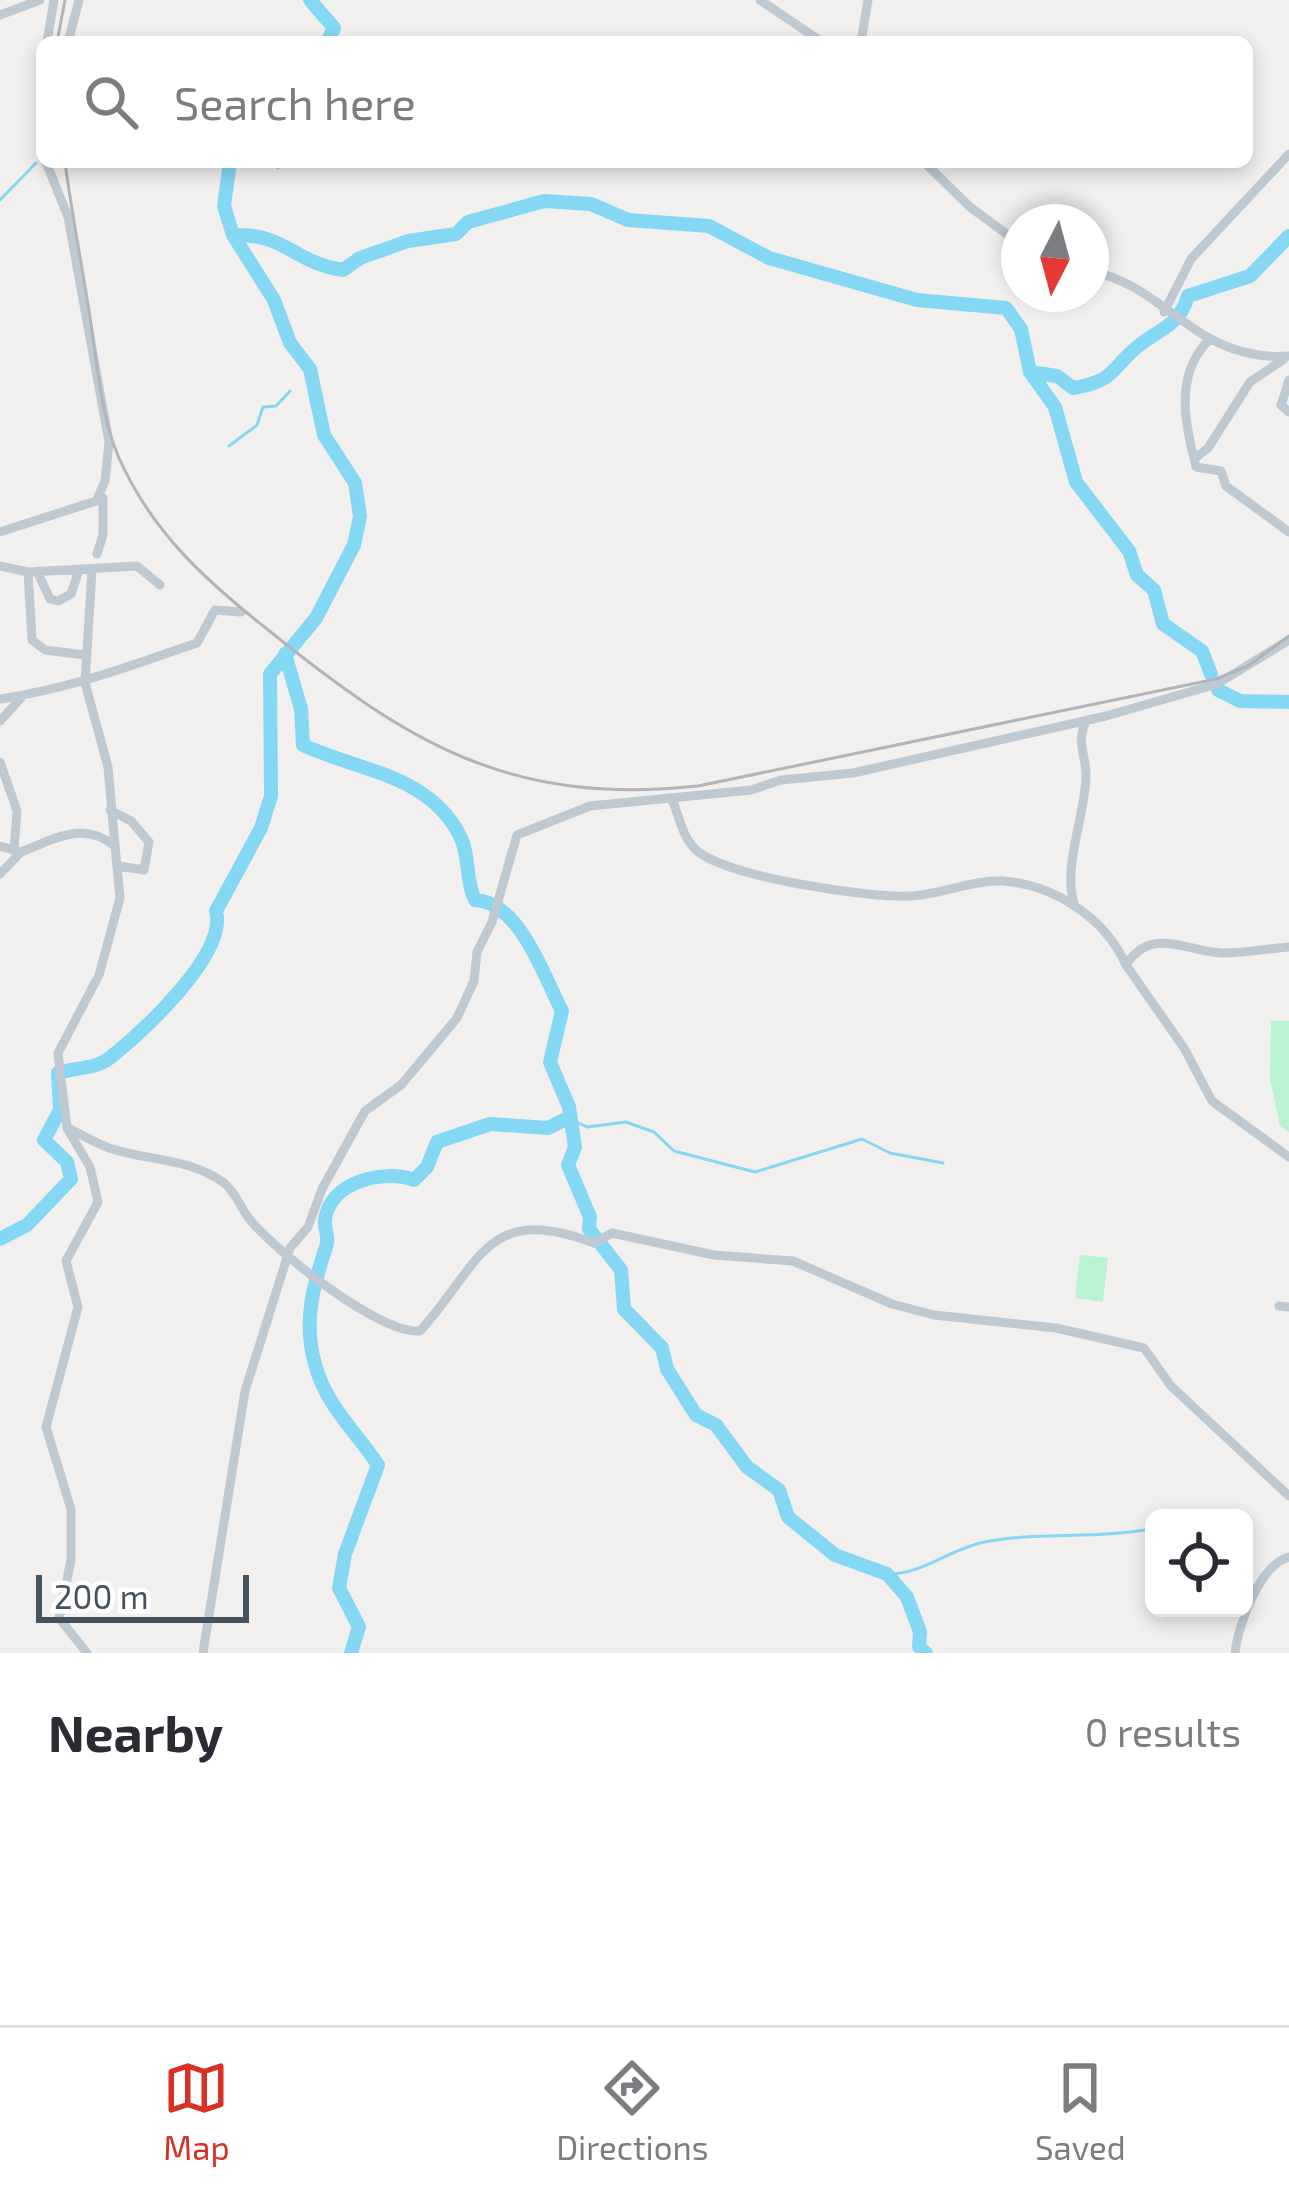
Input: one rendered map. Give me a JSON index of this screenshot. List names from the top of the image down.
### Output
{
  "scale_bar": "200 m",
  "north": "bottom",
  "page": {
    "search": "Search here",
    "scale": "200 m",
    "heading": ["Nearby", "0 results"],
    "nav": ["Map", "Directions", "Saved"]
  }
}
